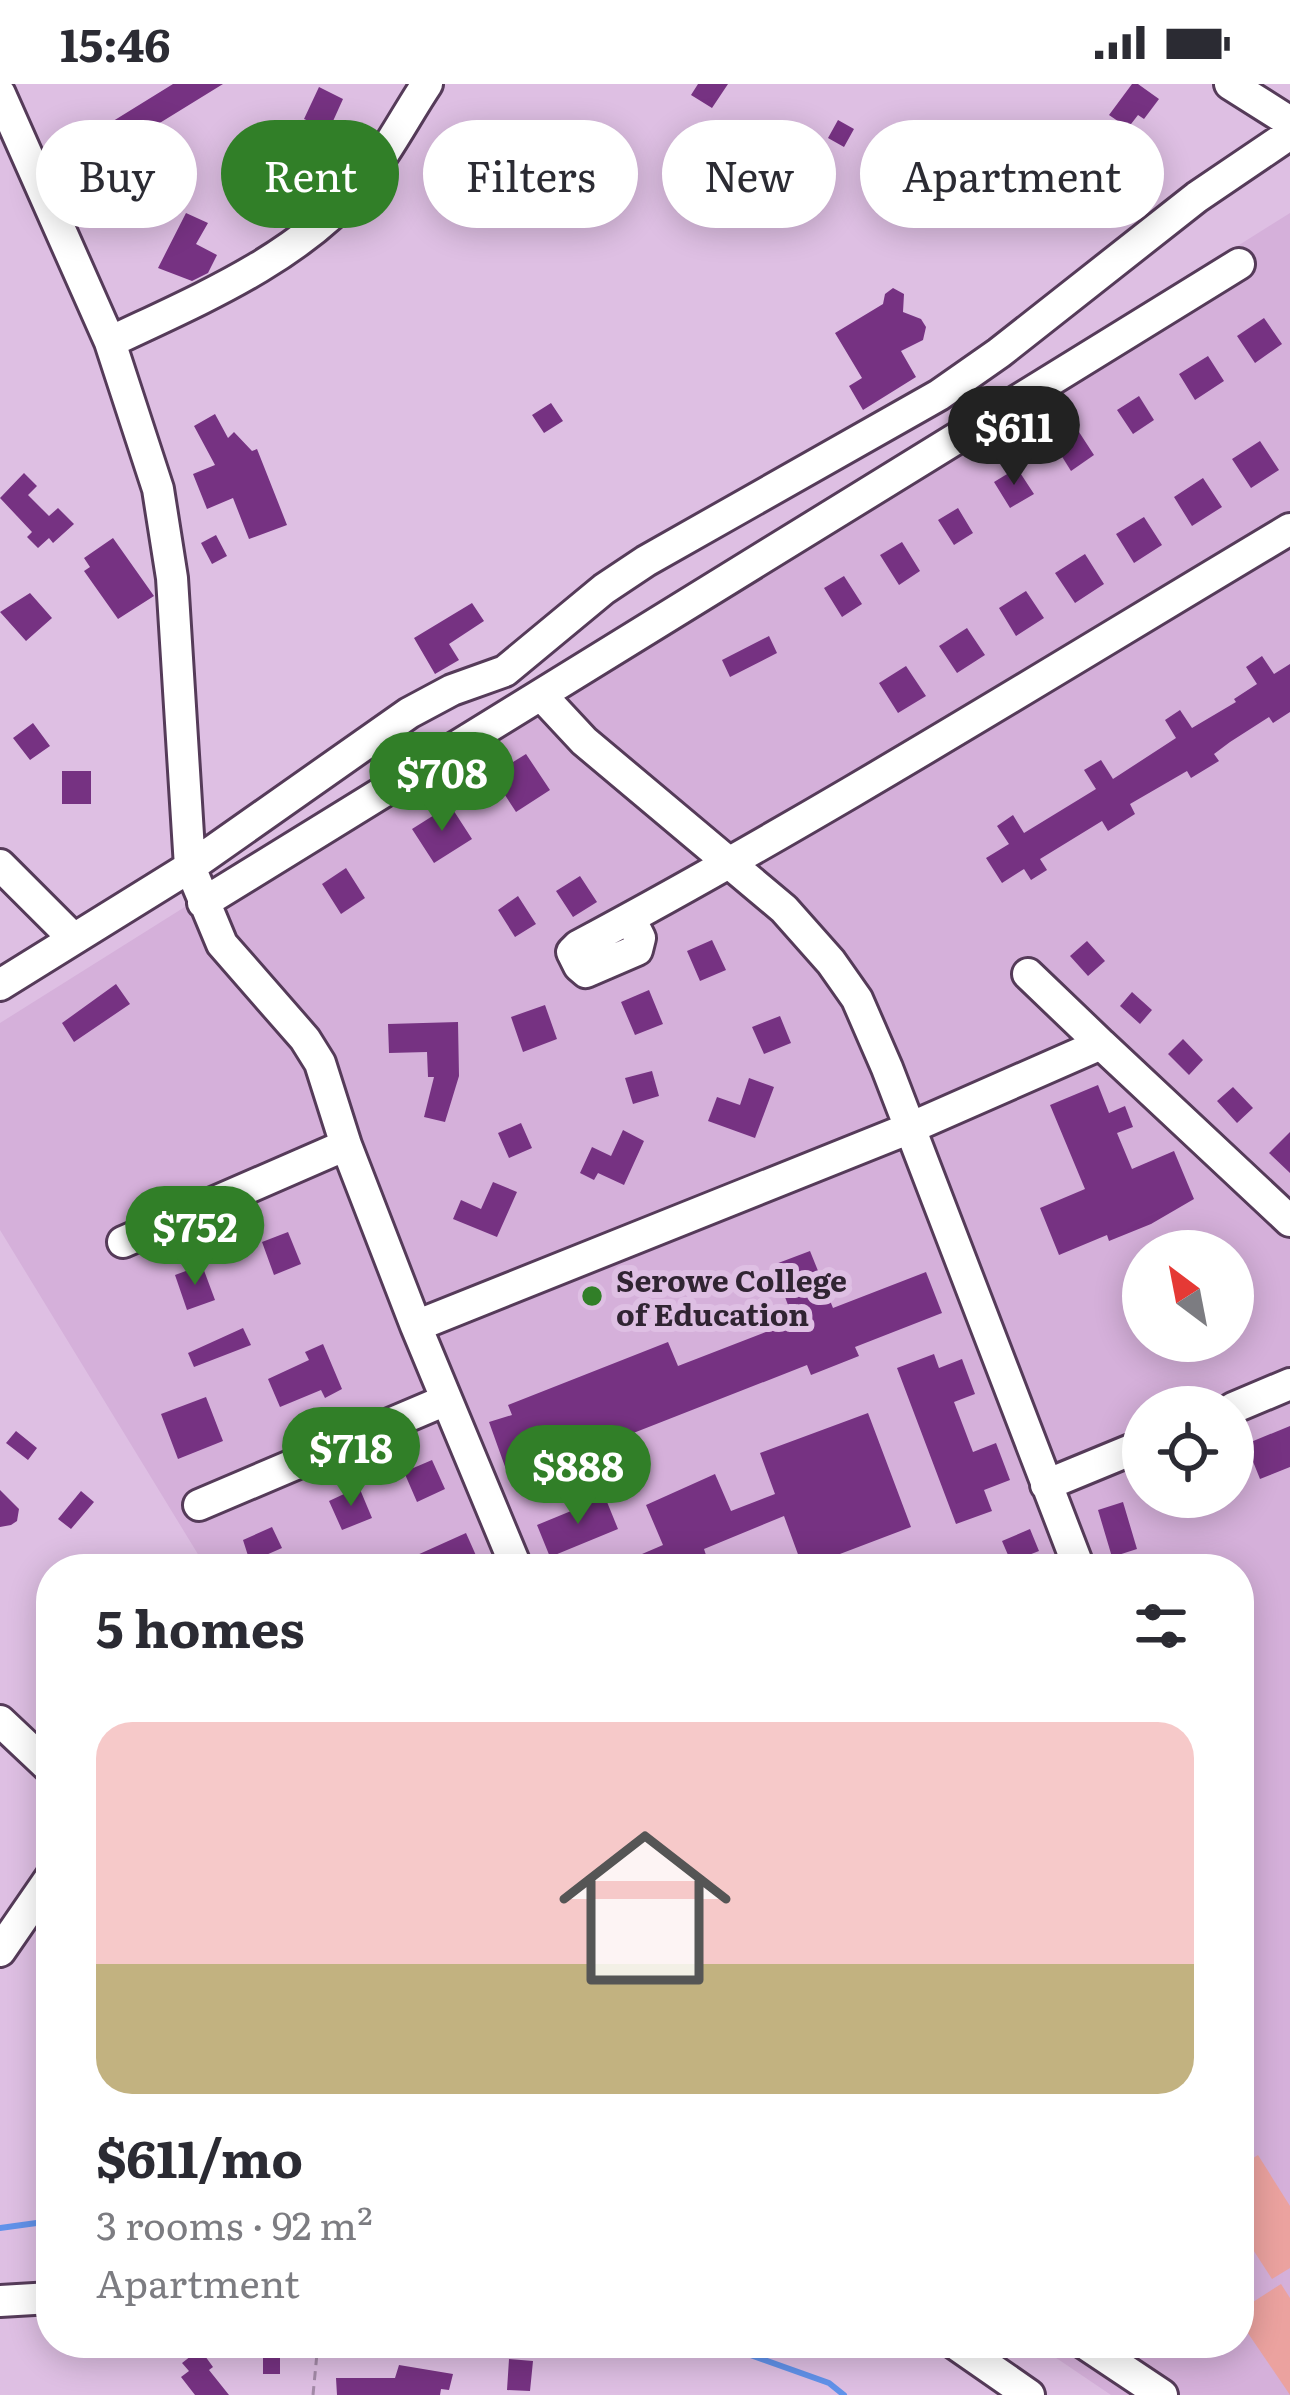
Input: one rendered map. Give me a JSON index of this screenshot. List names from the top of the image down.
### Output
{
  "places": ["Serowe College of Education"],
  "north": "top left",
  "page": {
    "status": "15:46",
    "chip": [
      "Buy",
      "Rent",
      "Filters",
      "New",
      "Apartment"
    ],
    "price": [
      "$611",
      "$708",
      "$752",
      "$718",
      "$888"
    ],
    "heading": "5 homes",
    "list": [
      {
        "name": "$611/mo",
        "note": "3 rooms · 92 m² · Apartment"
      }
    ]
  }
}
